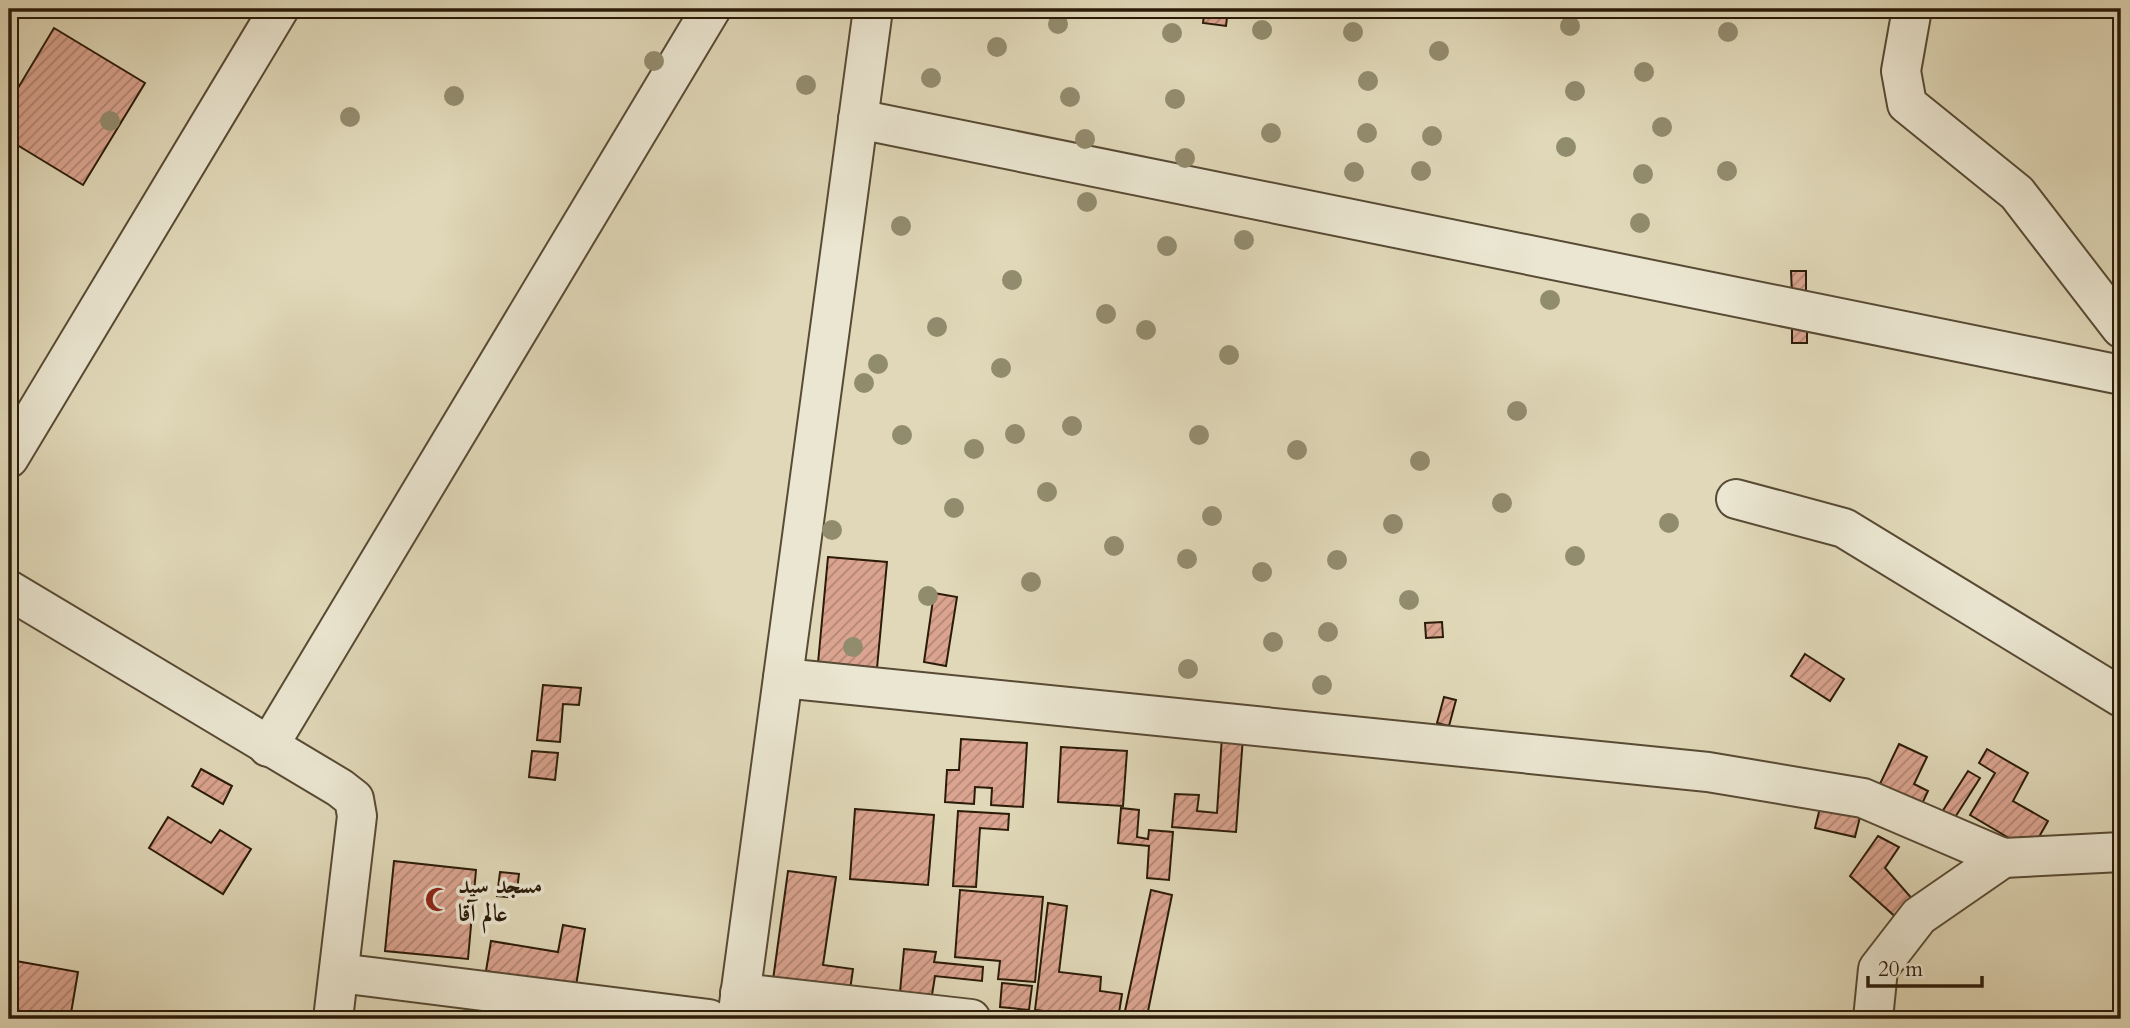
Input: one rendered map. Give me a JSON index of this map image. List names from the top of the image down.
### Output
{
  "places": {
    "mosque": ["مسجد سید عالم آقا"]
  },
  "scale_bar": "20 m"
}
